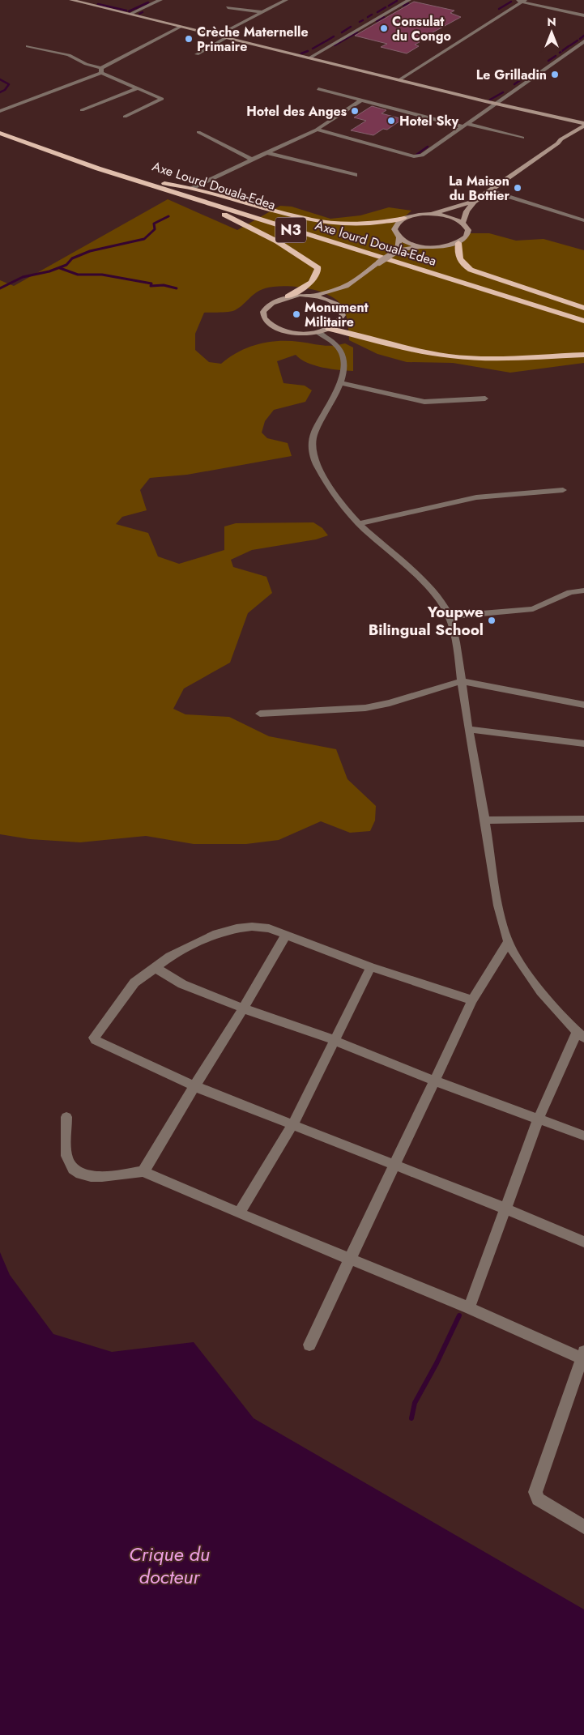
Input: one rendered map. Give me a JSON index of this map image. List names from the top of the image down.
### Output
{
  "streets": {
    "highway": ["Axe Lourd Douala-Edea", "N3", "Axe lourd Douala-Edea"]
  },
  "water": ["Crique du docteur"],
  "places": [
    "Consulat du Congo",
    "Crèche Maternelle Primaire",
    "Le Grilladin",
    "Hotel des Anges",
    "Hotel Sky",
    "La Maison du Bottier",
    "Monument Militaire",
    "Youpwe Bilingual School"
  ],
  "north": "top"
}
